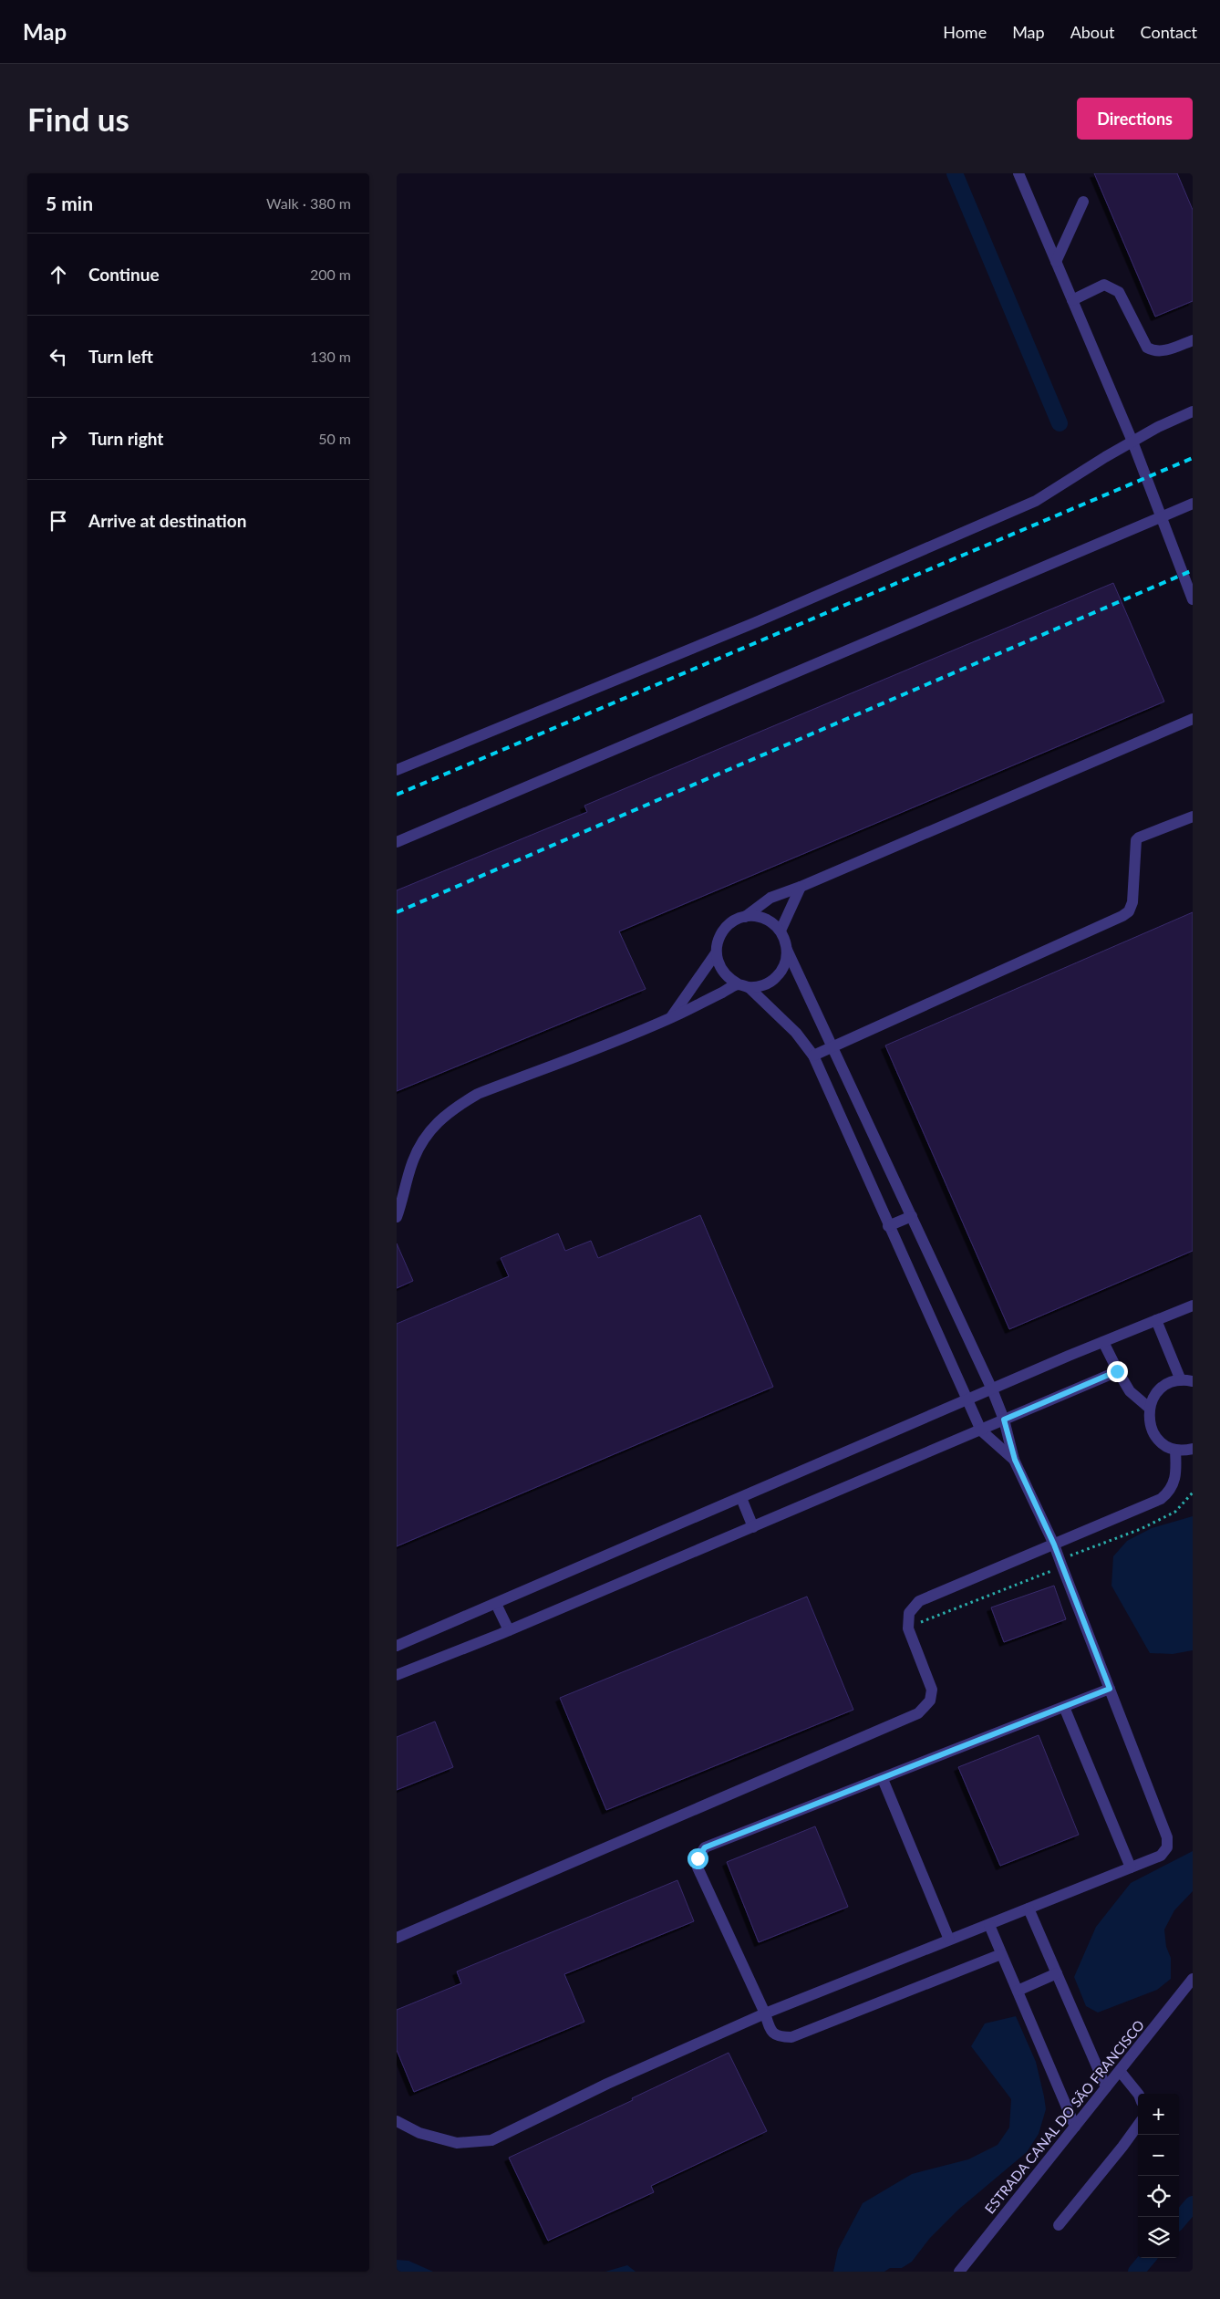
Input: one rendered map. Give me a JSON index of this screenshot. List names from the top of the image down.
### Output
{
  "streets": {
    "street": ["ESTRADA CANAL DO SÃO FRANCISCO"]
  },
  "page": {
    "header": "Map",
    "nav": [
      "Home",
      "Map",
      "About",
      "Contact"
    ],
    "buttons": "Directions",
    "title": "Find us",
    "heading": ["5 min", "Walk · 380 m"],
    "list": [
      ["Continue", "200 m"],
      ["Turn left", "130 m"],
      ["Turn right", "50 m"],
      "Arrive at destination"
    ],
    "map_buttons": ["+", "−"]
  }
}
